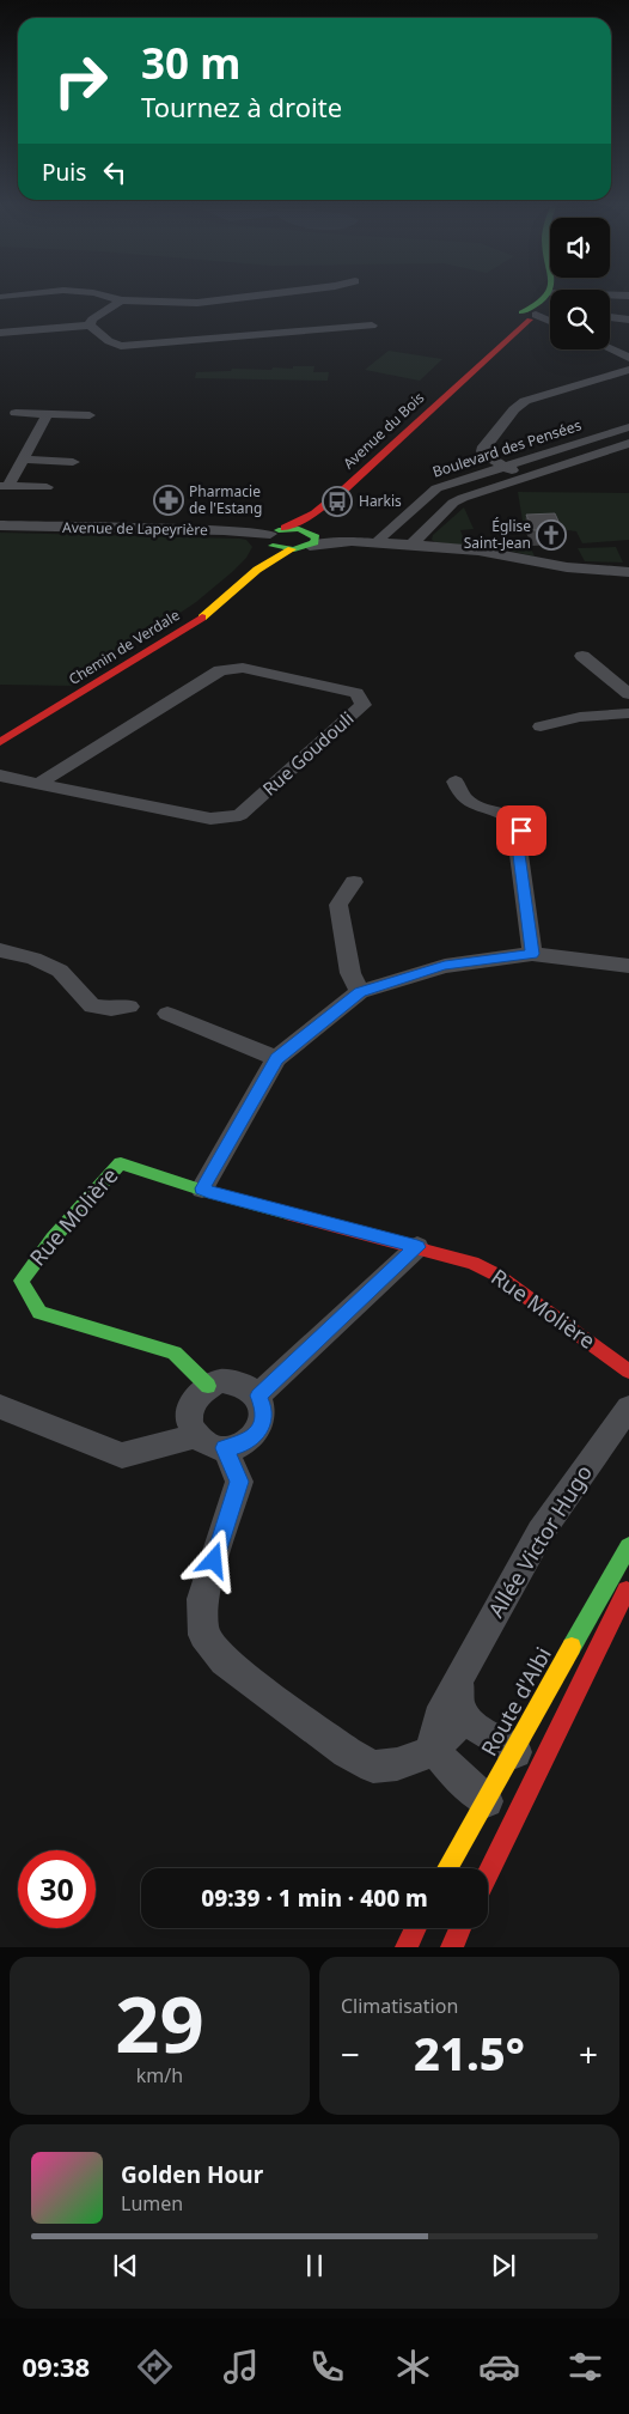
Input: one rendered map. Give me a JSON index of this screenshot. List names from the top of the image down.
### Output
{
  "streets": {
    "street": [
      "Avenue du Bois",
      "Boulevard des Pensées",
      "Avenue de Lapeyrière",
      "Chemin de Verdale",
      "Rue Goudouli",
      "Rue Molière",
      "Allée Victor Hugo",
      "Route d'Albi"
    ]
  },
  "crossings": [
    ["Avenue de Lapeyrière", "Chemin de Verdale"]
  ],
  "places": {
    "pharmacy": ["Pharmacie de l'Estang"],
    "bus stop": ["Harkis"],
    "church": ["Église Saint-Jean"]
  },
  "page": {
    "turn": ["30 m", "Tournez à droite"],
    "then": "Puis",
    "limit": "30",
    "trip": "09:39 · 1 min · 400 m",
    "tile": [
      ["29", "km/h"],
      "Climatisation"
    ],
    "heat": ["−", "21.5°", "+"],
    "song": ["Golden Hour", "Lumen"],
    "tabs": "09:38"
  }
}
